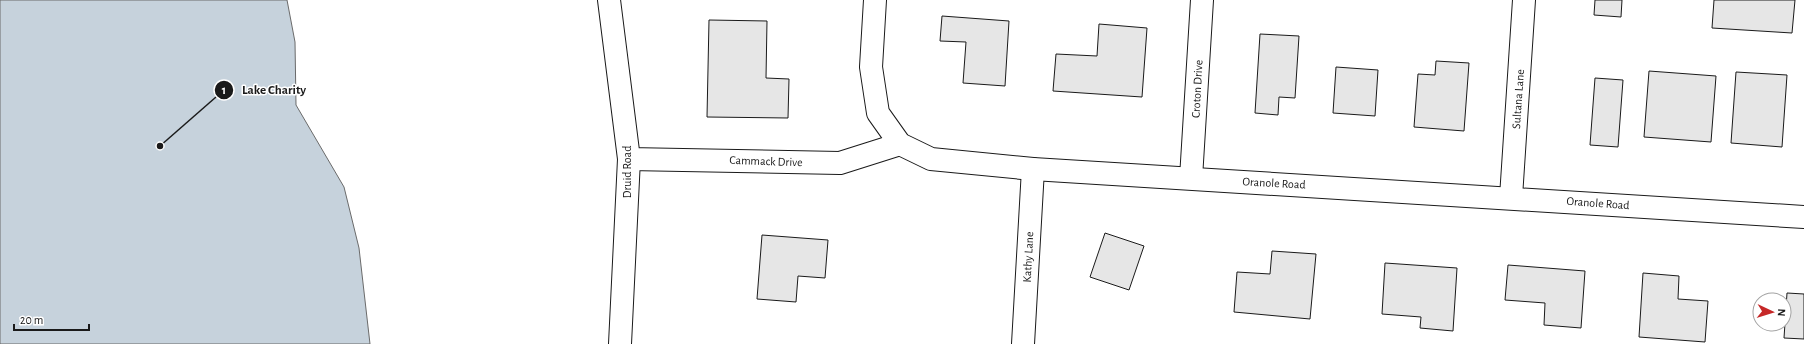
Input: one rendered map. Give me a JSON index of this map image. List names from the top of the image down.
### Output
{
  "streets": {
    "street": [
      "Croton Drive",
      "Sultana Lane",
      "Cammack Drive",
      "Druid Road",
      "Oranole Road",
      "Kathy Lane"
    ]
  },
  "crossings": [
    ["Croton Drive", "Oranole Road"],
    ["Sultana Lane", "Oranole Road"],
    ["Cammack Drive", "Druid Road"],
    ["Cammack Drive", "Oranole Road"],
    ["Oranole Road", "Kathy Lane"]
  ],
  "places": ["Lake Charity"],
  "scale_bar": "20 m",
  "north": "right"
}
